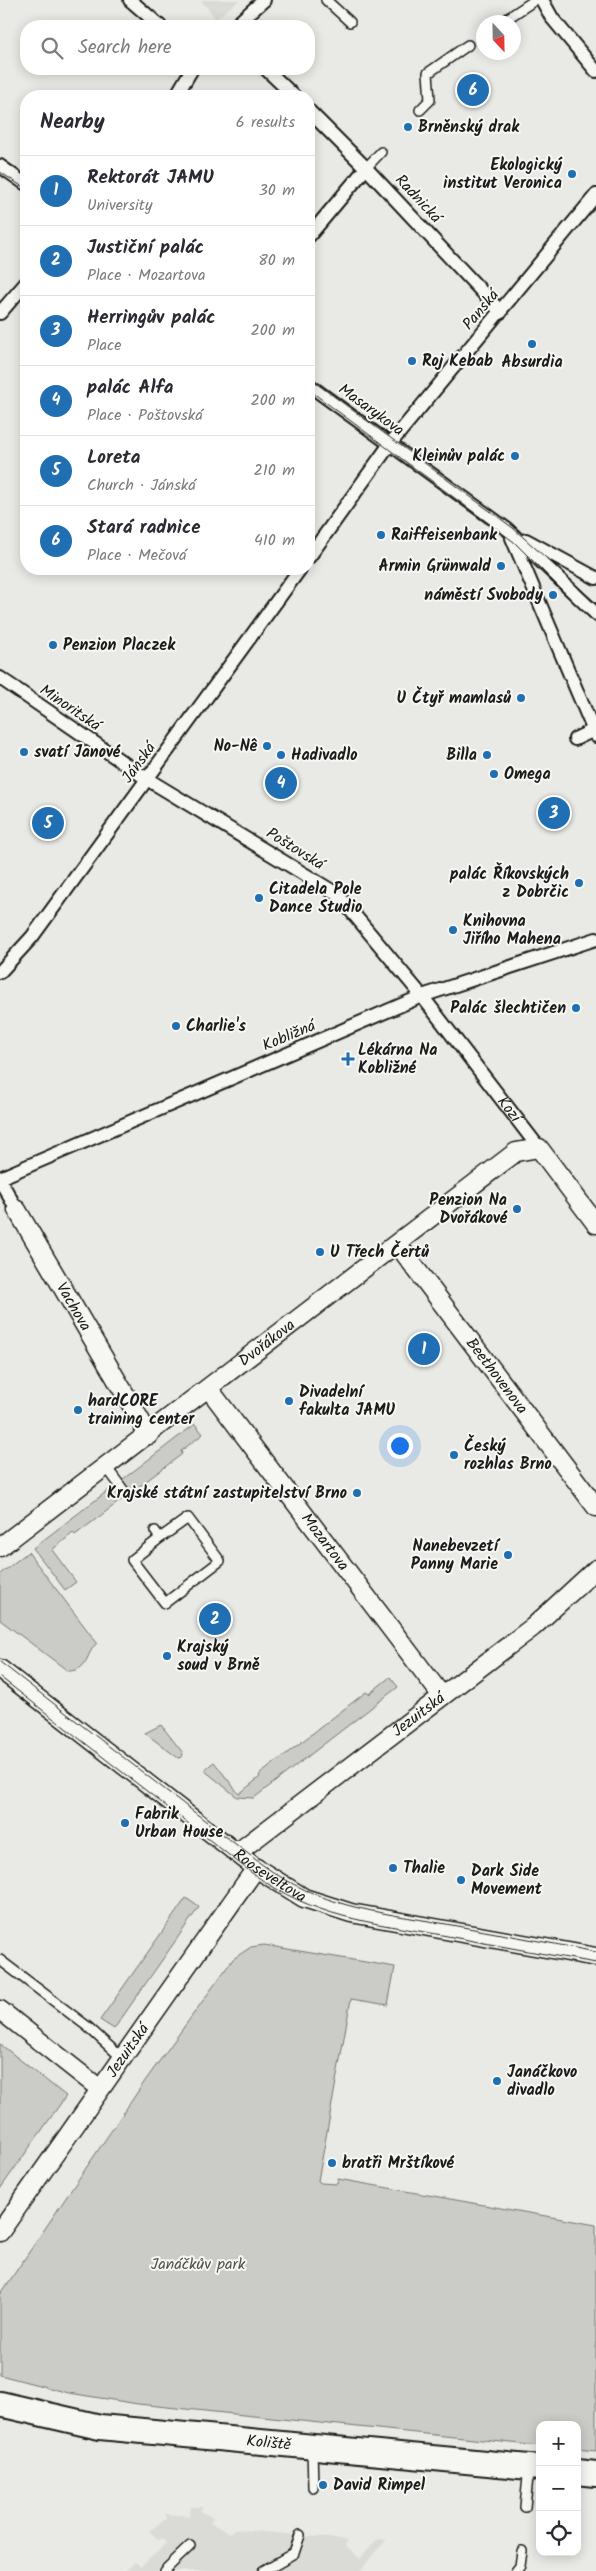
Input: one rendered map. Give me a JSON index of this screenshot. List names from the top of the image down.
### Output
{
  "streets": {
    "main road": ["Koliště"],
    "street": [
      "Radnická",
      "Panská",
      "Masarykova",
      "Minoritská",
      "Jánská",
      "Poštovská",
      "Kobližná",
      "Kozí",
      "Vachova",
      "Dvořákova",
      "Beethovenova",
      "Mozartova",
      "Jezuitská",
      "Rooseveltova"
    ]
  },
  "crossings": [
    ["Radnická", "Panská"],
    ["Panská", "Masarykova"],
    ["Minoritská", "Jánská"],
    ["Minoritská", "Poštovská"],
    ["Jánská", "Poštovská"],
    ["Poštovská", "Kobližná"],
    ["Poštovská", "Kozí"],
    ["Kobližná", "Kozí"],
    ["Kobližná", "Vachova"],
    ["Kozí", "Dvořákova"],
    ["Vachova", "Dvořákova"],
    ["Dvořákova", "Beethovenova"],
    ["Dvořákova", "Mozartova"],
    ["Mozartova", "Jezuitská"],
    ["Jezuitská", "Rooseveltova"]
  ],
  "parks": ["Janáčkův park"],
  "places": {
    "other": [
      "Brněnský drak",
      "Ekologický institut Veronica",
      "Absurdia",
      "Roj Kebab",
      "Kleinův palác",
      "Raiffeisenbank",
      "Armin Grünwald",
      "náměstí Svobody",
      "Penzion Placzek",
      "U Čtyř mamlasů",
      "No-Nê",
      "svatí Janové",
      "Hadivadlo",
      "Billa",
      "Omega",
      "palác Říkovských z Dobrčic",
      "Citadela Pole Dance Studio",
      "Knihovna Jiřího Mahena",
      "Palác šlechtičen",
      "Charlie's",
      "Penzion Na Dvořákové",
      "U Třech Čertů",
      "Divadelní fakulta JAMU",
      "hardCORE training center",
      "Český rozhlas Brno",
      "Krajské státní zastupitelství Brno",
      "Nanebevzetí Panny Marie",
      "Krajský soud v Brně",
      "Fabrik Urban House",
      "Thalie",
      "Dark Side Movement",
      "Janáčkovo divadlo",
      "bratři Mrštíkové",
      "David Rimpel"
    ],
    "health": ["Lékárna Na Kobližné"]
  },
  "north": "bottom",
  "page": {
    "search": "Search here",
    "pins": [
      "6",
      "4",
      "3",
      "5",
      "1",
      "2"
    ],
    "heading": ["Nearby", "6 results"],
    "list": [
      {
        "mark": "1",
        "name": "Rektorát JAMU",
        "note": "University",
        "value": "30 m"
      },
      {
        "mark": "2",
        "name": "Justiční palác",
        "note": "Place · Mozartova",
        "value": "80 m"
      },
      {
        "mark": "3",
        "name": "Herringův palác",
        "note": "Place",
        "value": "200 m"
      },
      {
        "mark": "4",
        "name": "palác Alfa",
        "note": "Place · Poštovská",
        "value": "200 m"
      },
      {
        "mark": "5",
        "name": "Loreta",
        "note": "Church · Jánská",
        "value": "210 m"
      },
      {
        "mark": "6",
        "name": "Stará radnice",
        "note": "Place · Mečová",
        "value": "410 m"
      }
    ],
    "map_buttons": ["+", "−"]
  }
}
